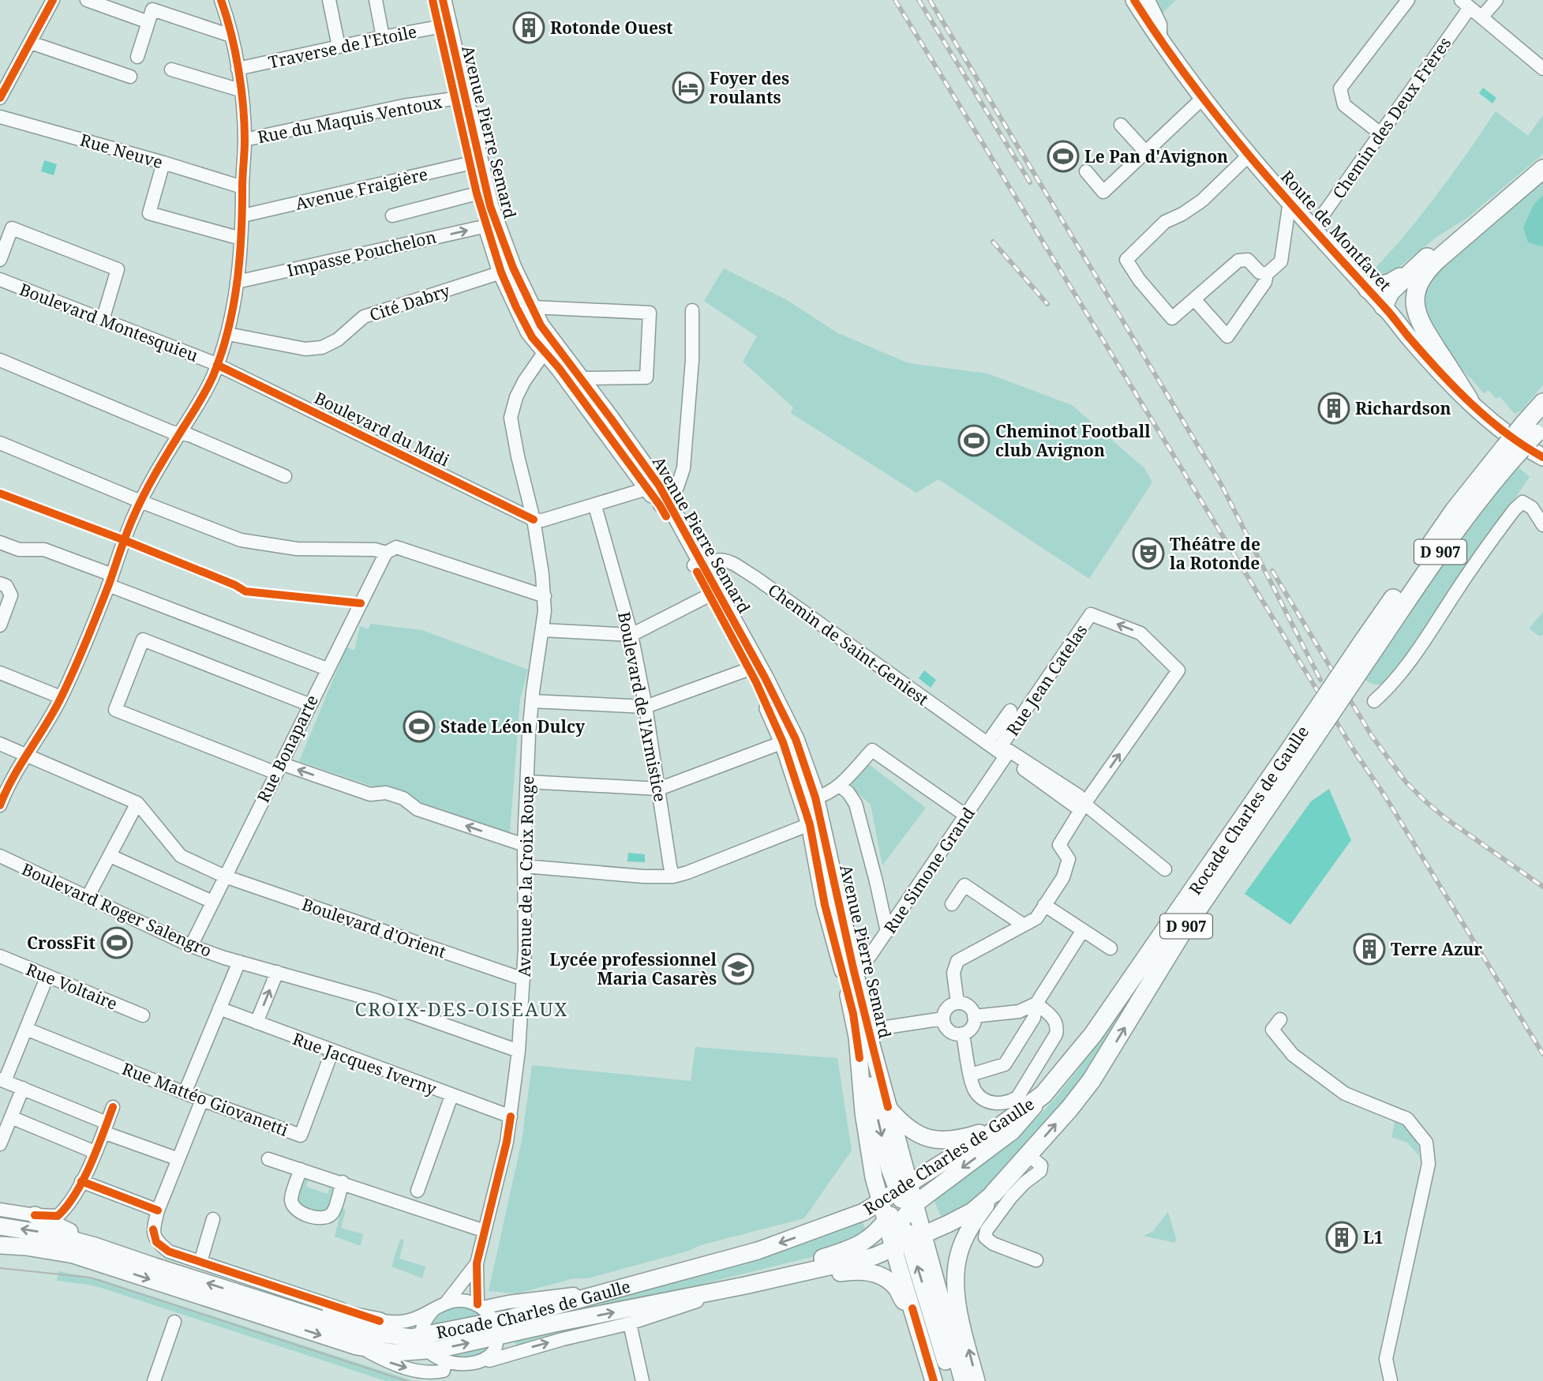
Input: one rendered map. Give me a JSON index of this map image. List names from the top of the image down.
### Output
{
  "streets": {
    "highway": ["D 907", "Rocade Charles de Gaulle"],
    "main road": ["Avenue Pierre Semard", "Route de Montfavet"],
    "street": [
      "Traverse de l'Etoile",
      "Chemin des Deux Frères",
      "Rue du Maquis Ventoux",
      "Rue Neuve",
      "Avenue Fraigière",
      "Impasse Pouchelon",
      "Cité Dabry",
      "Boulevard Montesquieu",
      "Boulevard du Midi",
      "Chemin de Saint-Geniest",
      "Rue Jean Catelas",
      "Boulevard de l'Armistice",
      "Rue Bonaparte",
      "Rue Simone Grand",
      "Avenue de la Croix Rouge",
      "Boulevard Roger Salengro",
      "Boulevard d'Orient",
      "Rue Voltaire",
      "Rue Jacques Iverny",
      "Rue Mattéo Giovanetti"
    ]
  },
  "crossings": [
    ["Traverse de l'Etoile", "Avenue Pierre Semard"],
    ["Chemin des Deux Frères", "Route de Montfavet"],
    ["Rue du Maquis Ventoux", "Avenue Pierre Semard"],
    ["Avenue Pierre Semard", "Avenue Fraigière"],
    ["Avenue Pierre Semard", "Impasse Pouchelon"],
    ["Avenue Pierre Semard", "Cité Dabry"],
    ["Avenue Pierre Semard", "Chemin de Saint-Geniest"],
    ["Avenue Pierre Semard", "Rocade Charles de Gaulle"],
    ["Avenue Pierre Semard", "Rue Simone Grand"],
    ["Avenue Pierre Semard", "Avenue de la Croix Rouge"],
    ["Boulevard Montesquieu", "Boulevard du Midi"],
    ["Boulevard du Midi", "Avenue de la Croix Rouge"],
    ["D 907", "Rocade Charles de Gaulle"],
    ["Chemin de Saint-Geniest", "Rue Jean Catelas"],
    ["Chemin de Saint-Geniest", "Rue Simone Grand"],
    ["Rue Jean Catelas", "Rue Simone Grand"],
    ["Rue Bonaparte", "Boulevard Roger Salengro"],
    ["Rue Bonaparte", "Boulevard d'Orient"],
    ["Avenue de la Croix Rouge", "Boulevard Roger Salengro"],
    ["Avenue de la Croix Rouge", "Boulevard d'Orient"],
    ["Avenue de la Croix Rouge", "Rue Jacques Iverny"],
    ["Rue Jacques Iverny", "Rue Mattéo Giovanetti"]
  ],
  "districts": ["CROIX-DES-OISEAUX"],
  "places": {
    "building": [
      "Rotonde Ouest",
      "Richardson",
      "Terre Azur",
      "L1"
    ],
    "hotel": ["Foyer des roulants"],
    "sports": [
      "Le Pan d'Avignon",
      "Cheminot Football club Avignon",
      "Stade Léon Dulcy",
      "CrossFit"
    ],
    "theatre": ["Théâtre de la Rotonde"],
    "school or university": ["Lycée professionnel Maria Casarès"]
  }
}
